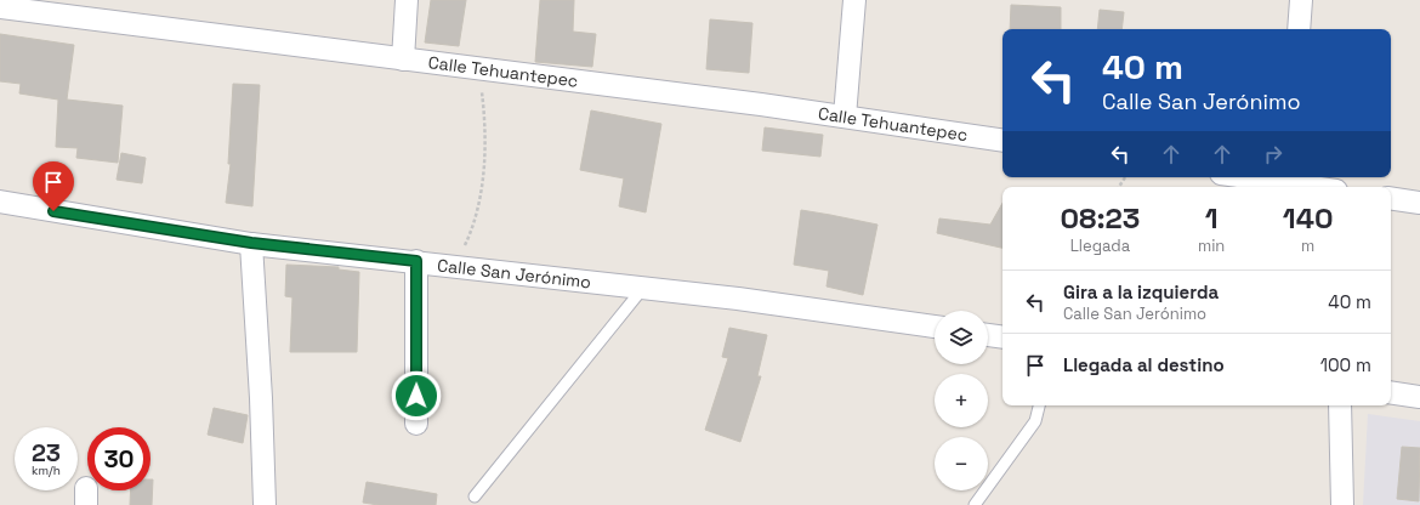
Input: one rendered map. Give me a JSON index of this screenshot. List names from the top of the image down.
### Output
{
  "streets": {
    "street": ["Calle Tehuantepec", "Calle San Jerónimo"]
  },
  "page": {
    "turn": ["40 m", "Calle San Jerónimo"],
    "eta": [
      "08:23",
      "Llegada",
      "1",
      "min",
      "140",
      "m"
    ],
    "list": [
      {
        "name": "Gira a la izquierda",
        "note": "Calle San Jerónimo",
        "value": "40 m"
      },
      {
        "name": "Llegada al destino",
        "value": "100 m"
      }
    ],
    "map_buttons": ["+", "−"],
    "speed": "23 km/h",
    "limit": "30"
  }
}
